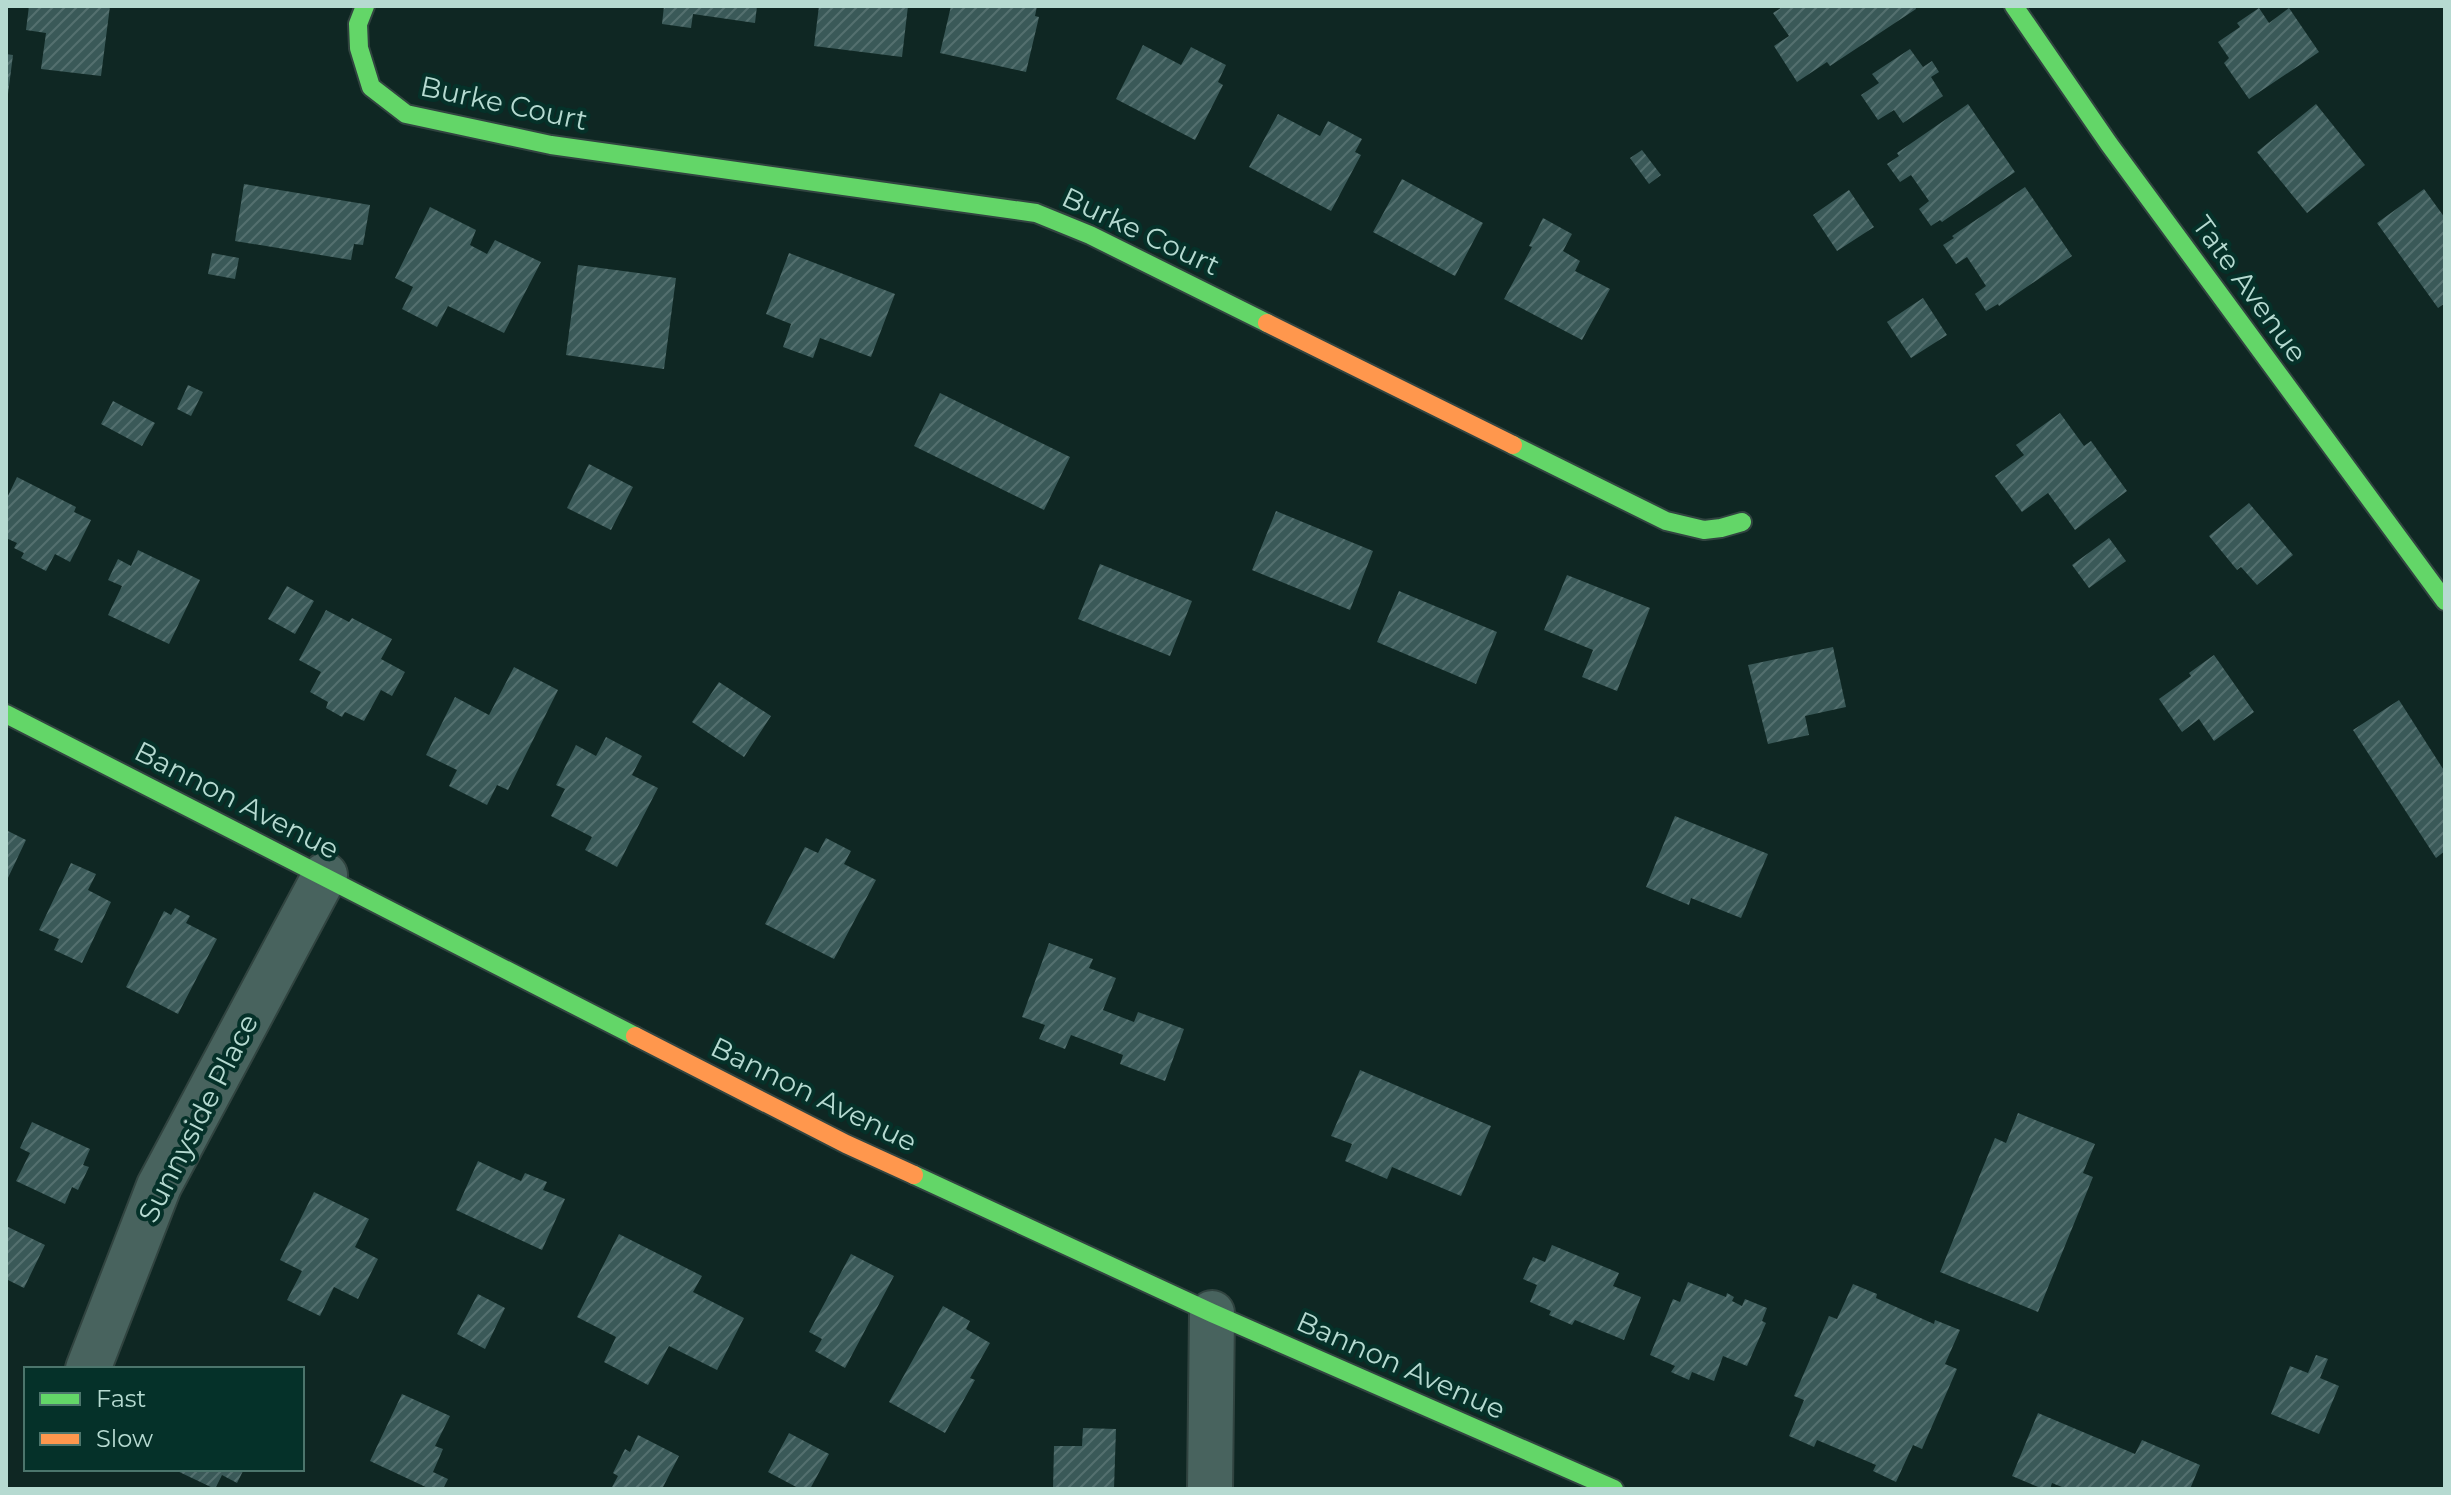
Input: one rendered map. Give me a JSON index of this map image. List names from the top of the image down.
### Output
{
  "streets": {
    "street": [
      "Burke Court",
      "Tate Avenue",
      "Bannon Avenue",
      "Sunnyside Place"
    ]
  },
  "crossings": [
    ["Bannon Avenue", "Sunnyside Place"]
  ],
  "legend": ["Fast", "Slow"]
}
